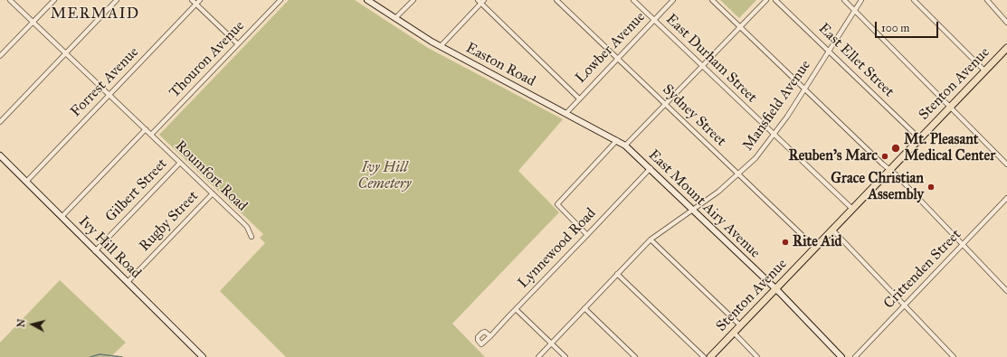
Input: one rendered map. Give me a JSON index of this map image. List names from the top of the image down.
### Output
{
  "streets": {
    "main road": [
      "Easton Road",
      "Stenton Avenue",
      "East Mount Airy Avenue",
      "Ivy Hill Road"
    ],
    "street": [
      "Lowber Avenue",
      "East Durham Street",
      "Thouron Avenue",
      "East Ellet Street",
      "Forrest Avenue",
      "Mansfield Avenue",
      "Sydney Street",
      "Roumfort Road",
      "Gilbert Street",
      "Rugby Street",
      "Lynnewood Road",
      "Crittenden Street"
    ]
  },
  "crossings": [
    ["Lowber Avenue", "East Durham Street"],
    ["Lowber Avenue", "Easton Road"],
    ["Lowber Avenue", "Sydney Street"],
    ["East Durham Street", "Stenton Avenue"],
    ["East Durham Street", "Mansfield Avenue"],
    ["Thouron Avenue", "Roumfort Road"],
    ["East Ellet Street", "Stenton Avenue"],
    ["East Ellet Street", "Mansfield Avenue"],
    ["Easton Road", "East Mount Airy Avenue"],
    ["Forrest Avenue", "Ivy Hill Road"],
    ["Stenton Avenue", "Sydney Street"],
    ["Stenton Avenue", "East Mount Airy Avenue"],
    ["Mansfield Avenue", "Sydney Street"],
    ["Mansfield Avenue", "East Mount Airy Avenue"],
    ["Roumfort Road", "Gilbert Street"],
    ["Roumfort Road", "Rugby Street"],
    ["Gilbert Street", "Ivy Hill Road"],
    ["East Mount Airy Avenue", "Lynnewood Road"],
    ["Rugby Street", "Ivy Hill Road"]
  ],
  "districts": ["MERMAID"],
  "parks": ["Ivy Hill Cemetery"],
  "places": [
    "Mt. Pleasant Medical Center",
    "Reuben's Marc",
    "Grace Christian Assembly",
    "Rite Aid"
  ],
  "scale_bar": "100 m",
  "north": "left"
}
